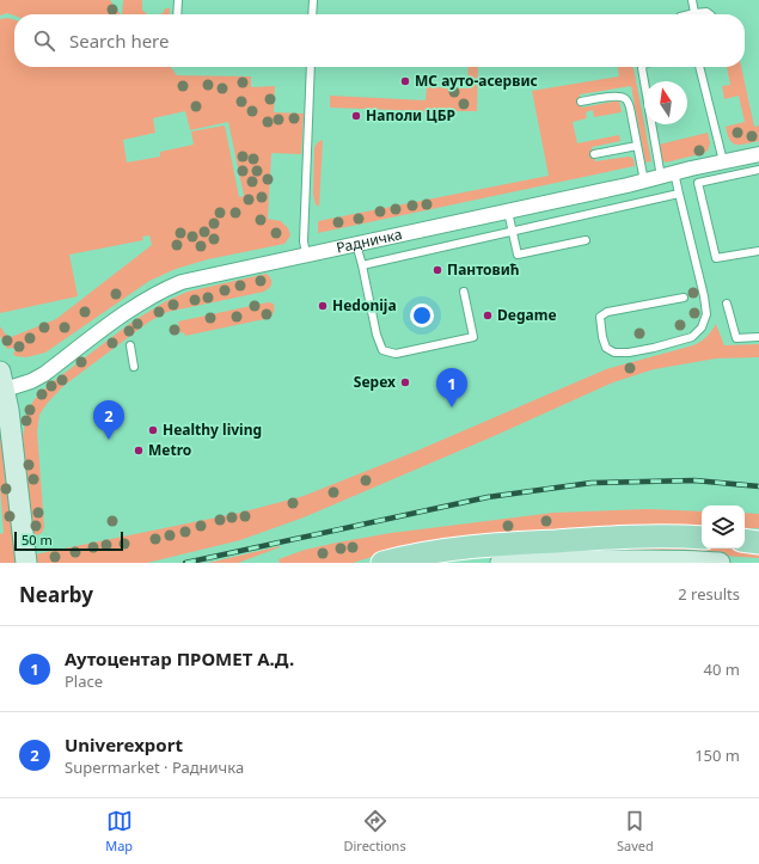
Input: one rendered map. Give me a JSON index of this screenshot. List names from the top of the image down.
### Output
{
  "streets": {
    "street": ["Радничка"]
  },
  "places": [
    "МС ауто-асервис",
    "Наполи ЦБР",
    "Пантовић",
    "Hedonija",
    "Degame",
    "Sepex",
    "Healthy living",
    "Metro"
  ],
  "scale_bar": "50 m",
  "north": "top",
  "page": {
    "search": "Search here",
    "pins": ["1", "2"],
    "scale": "50 m",
    "heading": ["Nearby", "2 results"],
    "list": [
      {
        "mark": "1",
        "name": "Аутоцентар ПРОМЕТ А.Д.",
        "note": "Place",
        "value": "40 m"
      },
      {
        "mark": "2",
        "name": "Univerexport",
        "note": "Supermarket · Радничка",
        "value": "150 m"
      }
    ],
    "nav": ["Map", "Directions", "Saved"]
  }
}
